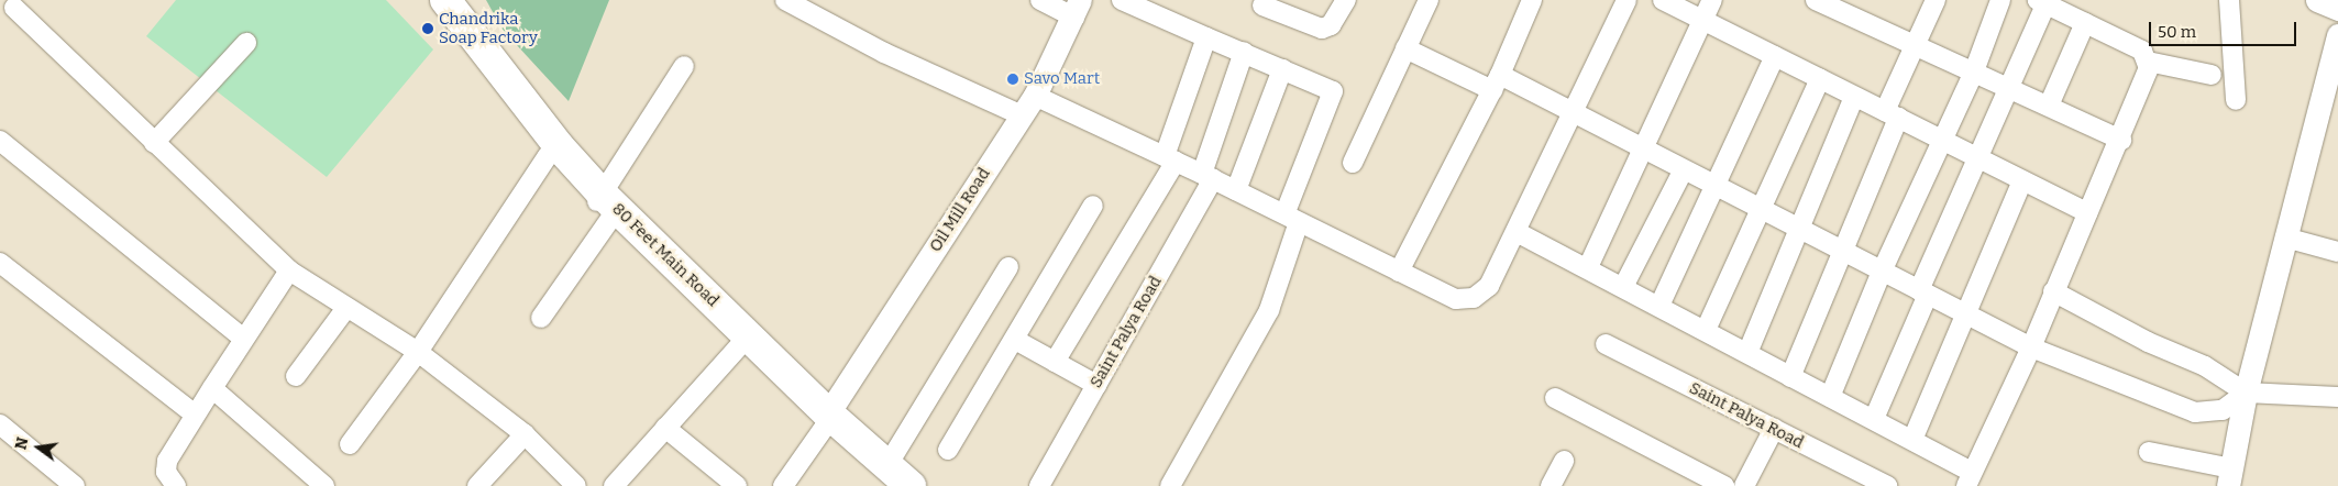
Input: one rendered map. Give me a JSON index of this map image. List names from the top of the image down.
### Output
{
  "streets": {
    "main road": ["80 Feet Main Road"],
    "street": ["Oil Mill Road", "Saint Palya Road"]
  },
  "crossings": [
    ["Oil Mill Road", "80 Feet Main Road"]
  ],
  "places": ["Chandrika Soap Factory", "Savo Mart"],
  "scale_bar": "50 m",
  "north": "left"
}
